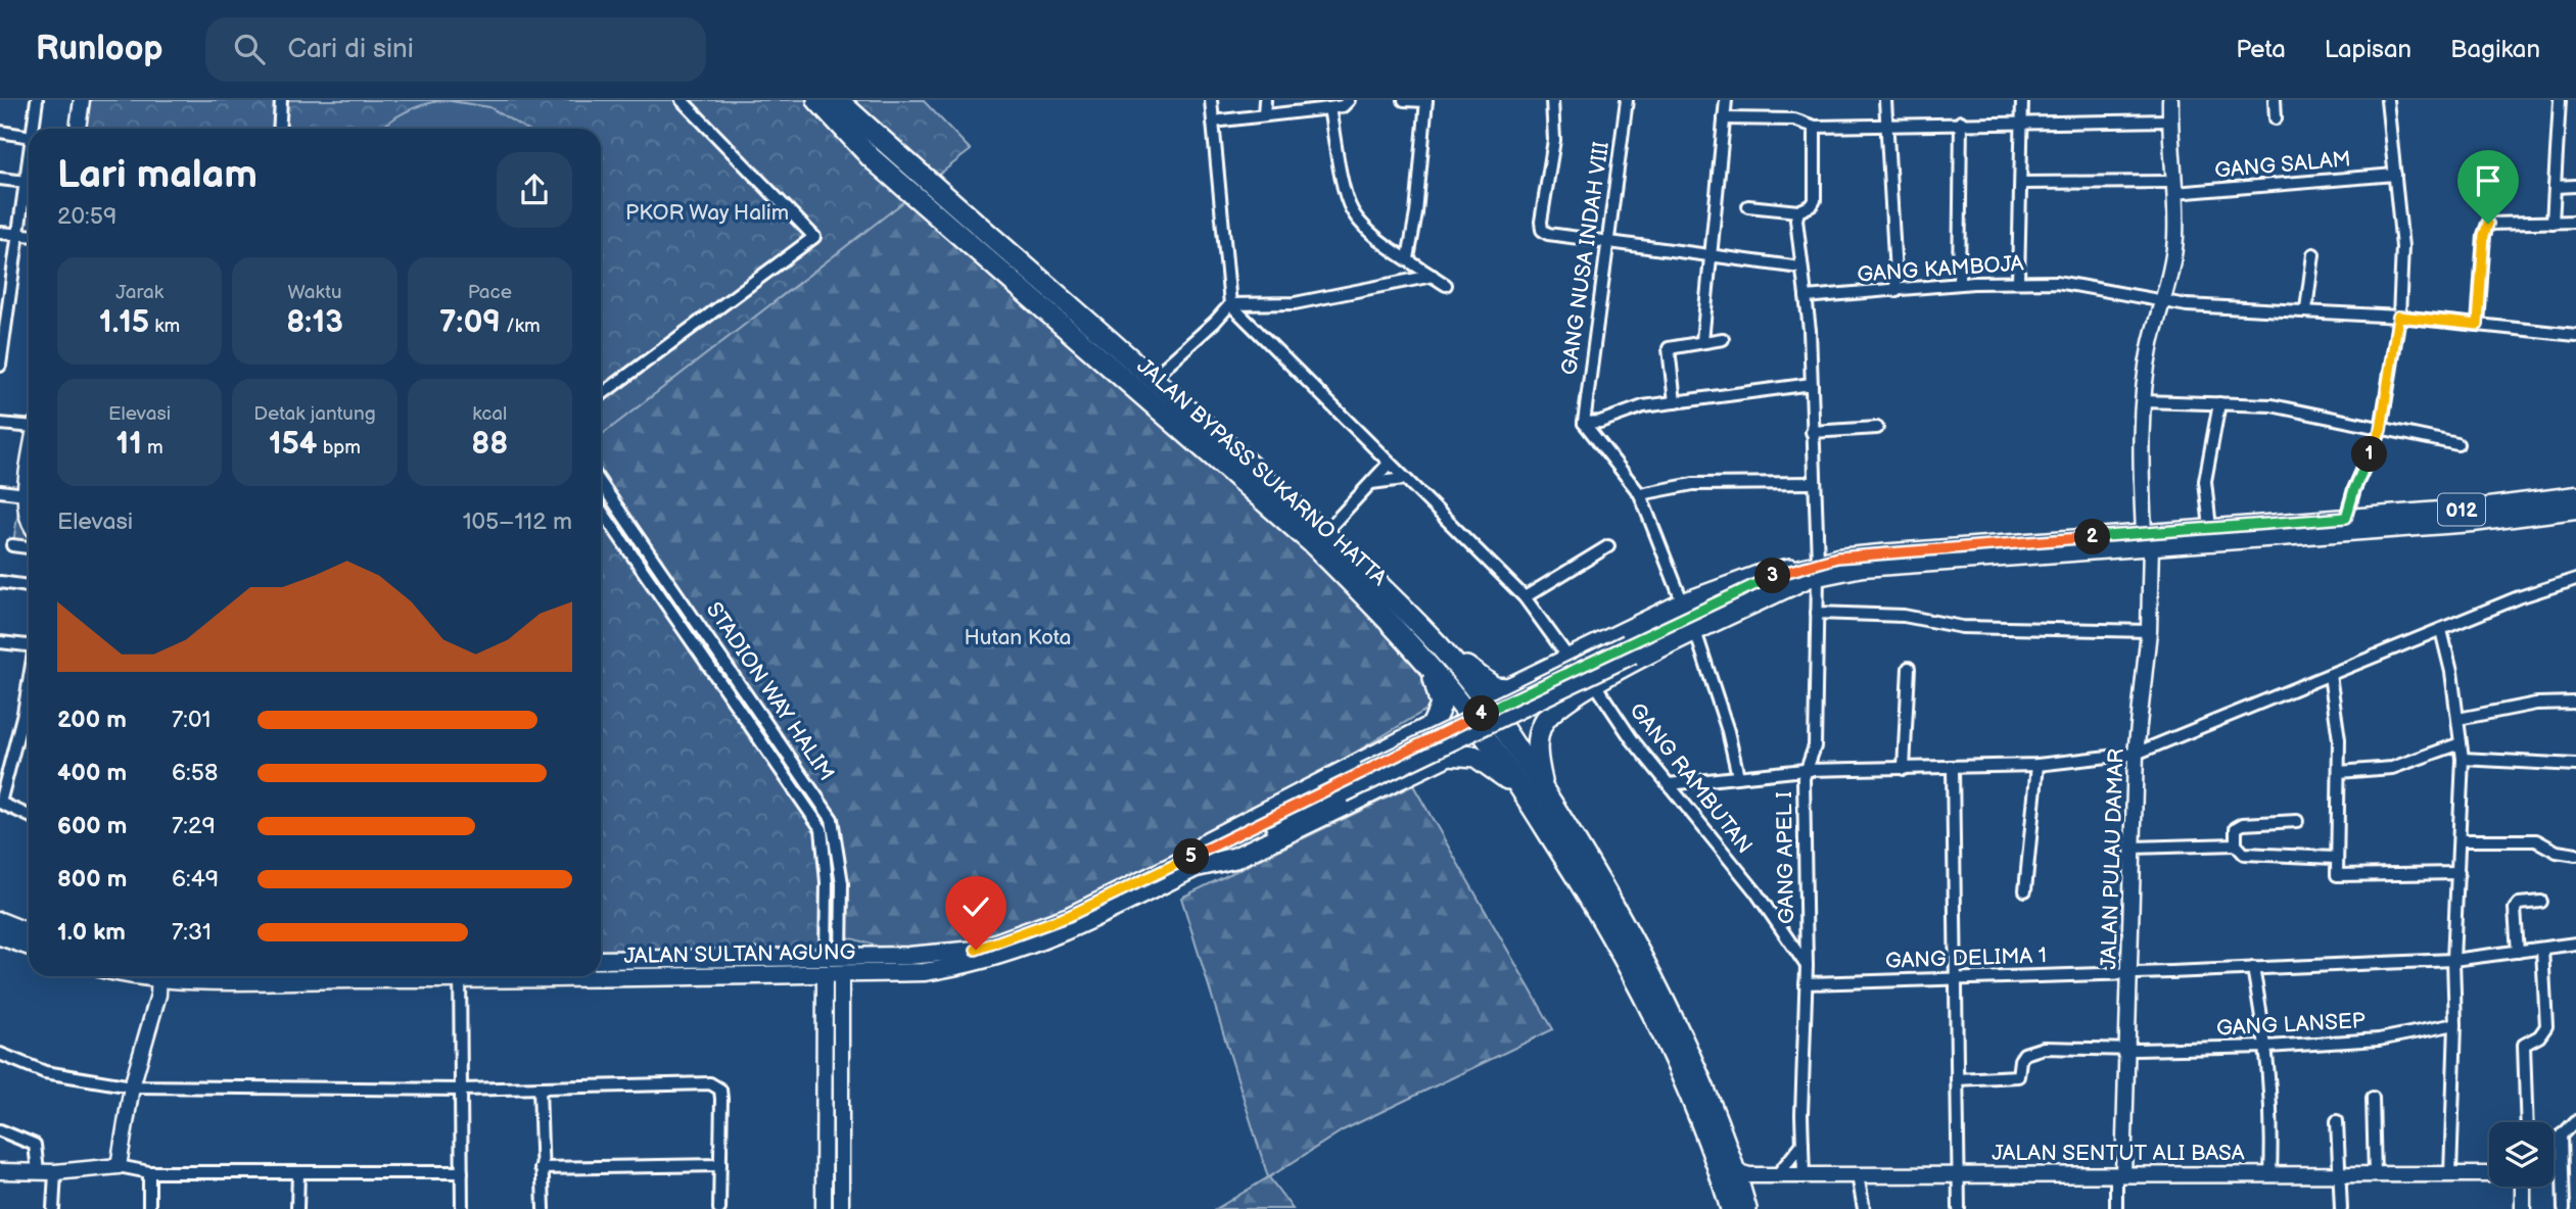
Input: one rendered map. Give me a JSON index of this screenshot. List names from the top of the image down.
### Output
{
  "streets": {
    "highway": ["JALAN BYPASS SUKARNO HATTA"],
    "main road": ["012", "JALAN SULTAN AGUNG"],
    "street": [
      "GANG SALAM",
      "GANG NUSA INDAH VIII",
      "GANG KAMBOJA",
      "STADION WAY HALIM",
      "GANG RAMBUTAN",
      "GANG APEL I",
      "JALAN PULAU DAMAR",
      "GANG DELIMA 1",
      "GANG LANSEP",
      "JALAN SENTUT ALI BASA"
    ]
  },
  "crossings": [
    ["GANG SALAM", "JALAN PULAU DAMAR"],
    ["GANG KAMBOJA", "GANG APEL I"],
    ["GANG KAMBOJA", "JALAN PULAU DAMAR"],
    ["JALAN BYPASS SUKARNO HATTA", "JALAN SENTUT ALI BASA"],
    ["012", "GANG APEL I"],
    ["012", "JALAN PULAU DAMAR"],
    ["012", "JALAN SULTAN AGUNG"],
    ["STADION WAY HALIM", "JALAN SULTAN AGUNG"],
    ["GANG RAMBUTAN", "GANG APEL I"],
    ["GANG APEL I", "JALAN SULTAN AGUNG"],
    ["GANG APEL I", "GANG DELIMA 1"],
    ["GANG APEL I", "JALAN SENTUT ALI BASA"],
    ["JALAN PULAU DAMAR", "GANG DELIMA 1"],
    ["JALAN PULAU DAMAR", "GANG LANSEP"],
    ["JALAN PULAU DAMAR", "JALAN SENTUT ALI BASA"]
  ],
  "parks": ["PKOR Way Halim", "Hutan Kota"],
  "page": {
    "header": "Runloop",
    "search": "Cari di sini",
    "nav": ["Peta", "Lapisan", "Bagikan"],
    "heading": ["Lari malam", "20:59"],
    "stats": [
      ["Jarak", "1.15 km"],
      ["Waktu", "8:13"],
      ["Pace", "7:09 /km"],
      ["Elevasi", "11 m"],
      ["Detak jantung", "154 bpm"],
      ["kcal", "88"]
    ],
    "pins": [
      "1",
      "2",
      "3",
      "4",
      "5"
    ],
    "chart": ["Elevasi", "105–112 m"],
    "list": [
      {
        "name": "200 m",
        "note": "7:01"
      },
      {
        "name": "400 m",
        "note": "6:58"
      },
      {
        "name": "600 m",
        "note": "7:29"
      },
      {
        "name": "800 m",
        "note": "6:49"
      },
      {
        "name": "1.0 km",
        "note": "7:31"
      }
    ]
  }
}
